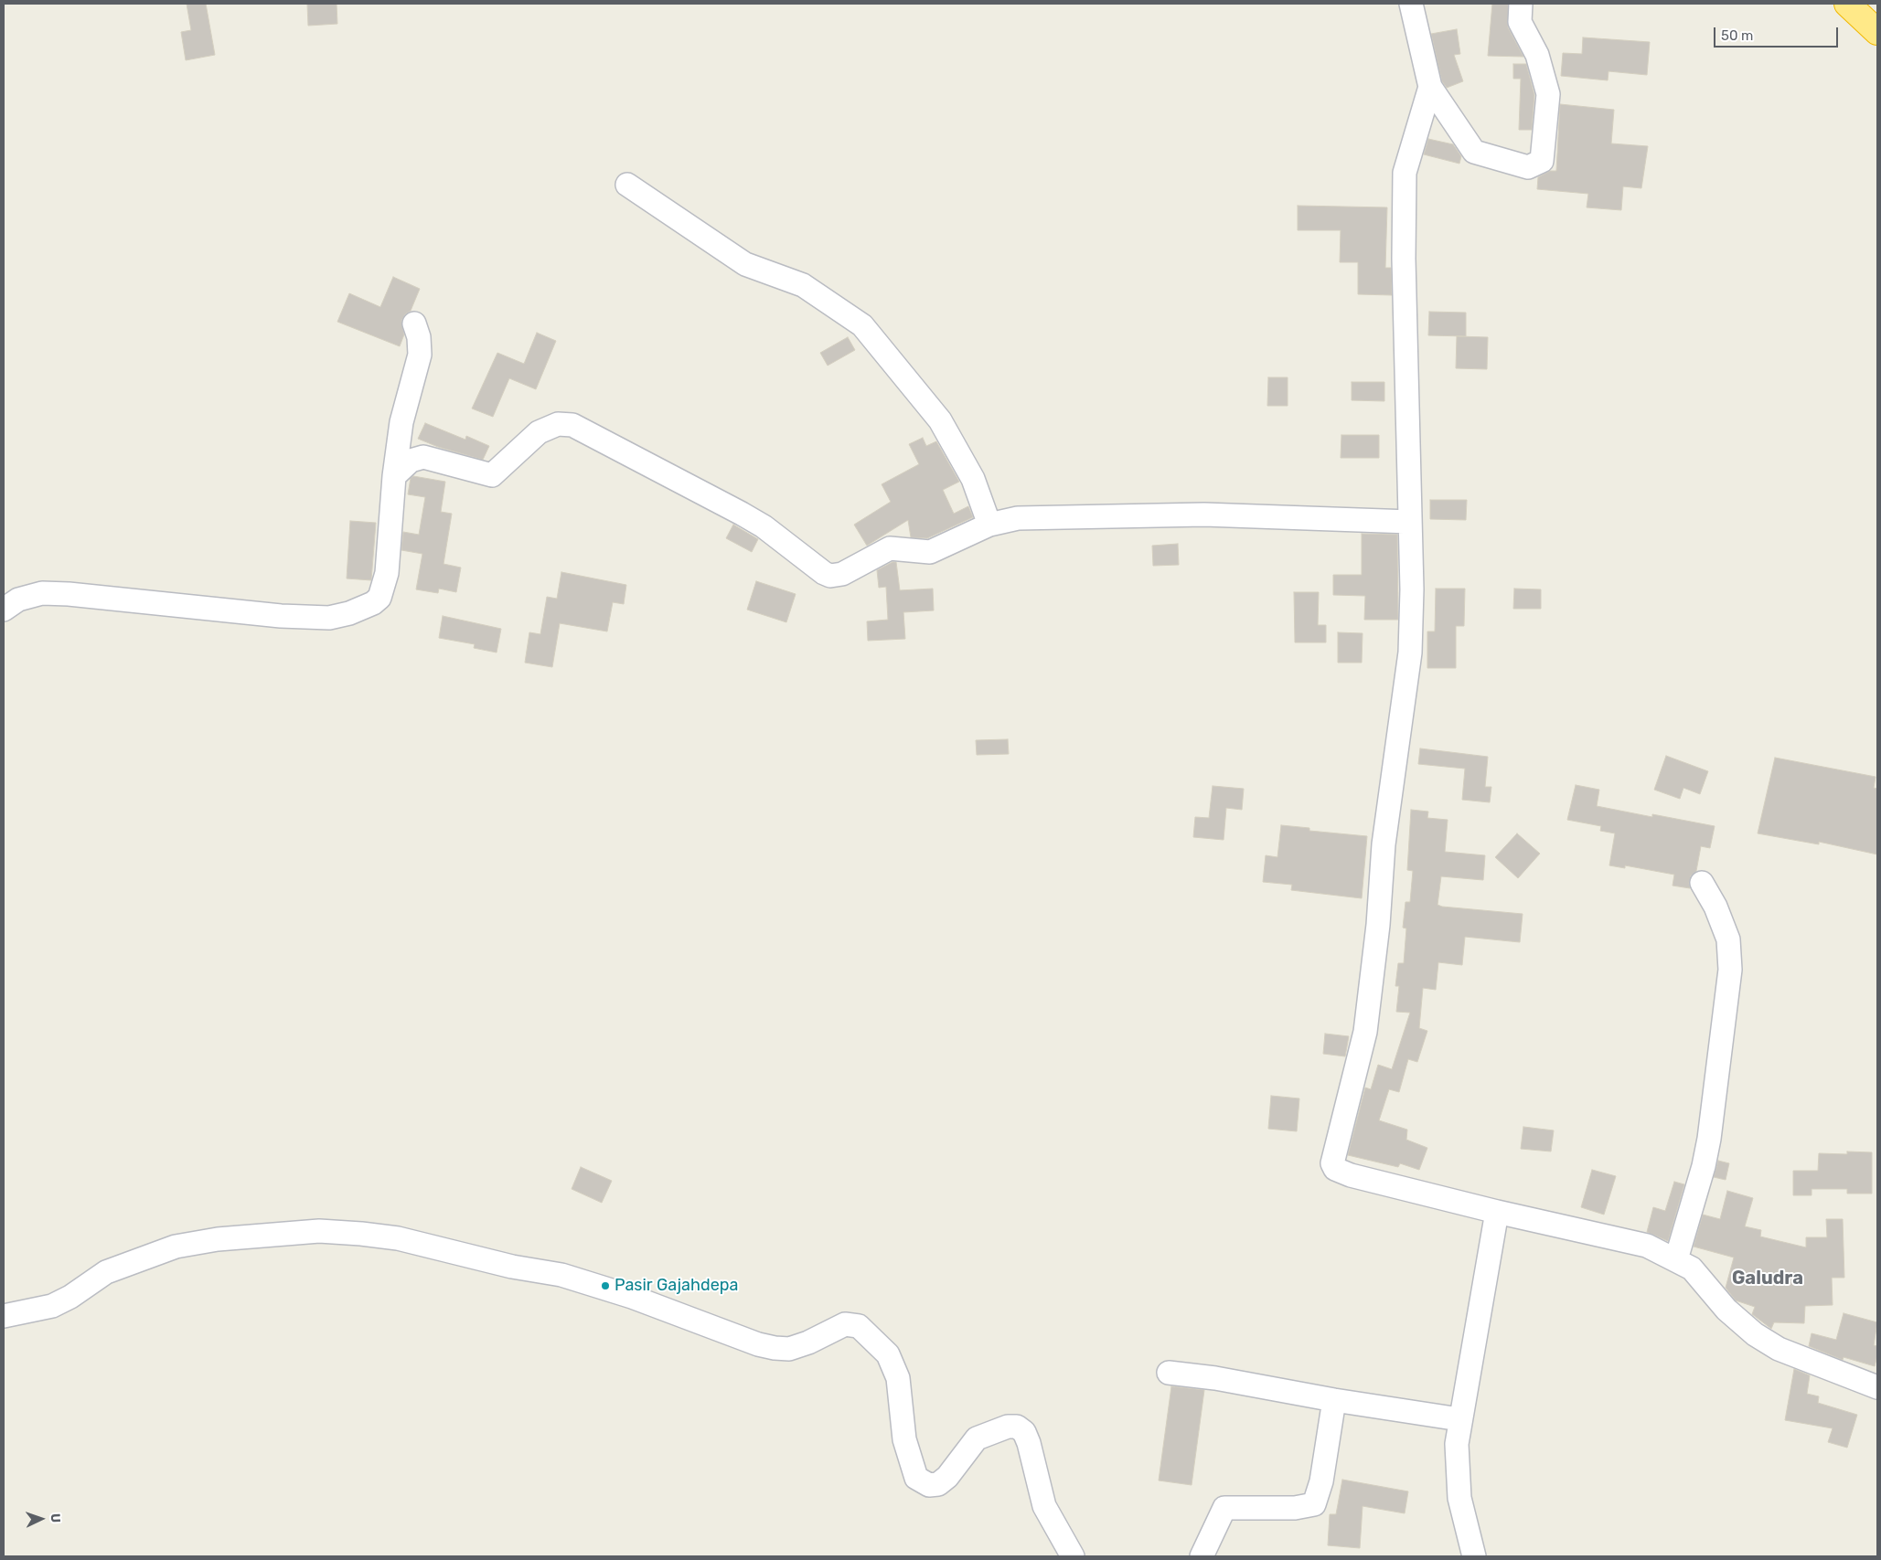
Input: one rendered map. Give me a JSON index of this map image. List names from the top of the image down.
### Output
{
  "districts": ["Galudra"],
  "places": ["Pasir Gajahdepa"],
  "scale_bar": "50 m",
  "north": "right"
}
